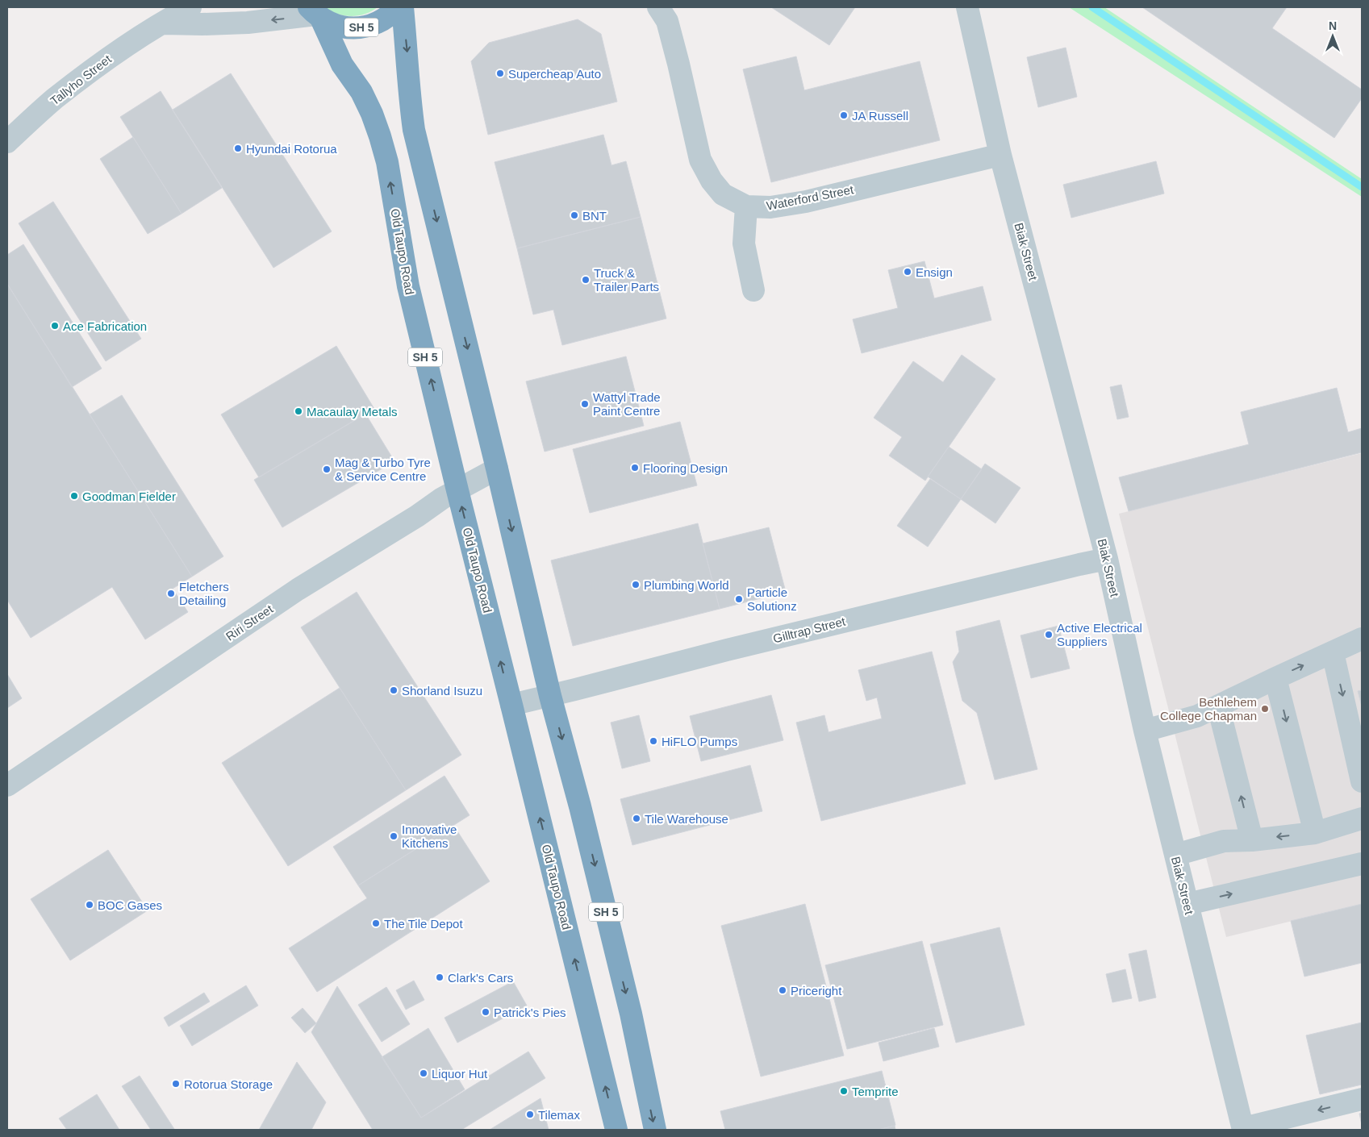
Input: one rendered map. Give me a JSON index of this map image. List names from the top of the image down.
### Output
{
  "streets": {
    "highway": ["SH 5", "Old Taupo Road"],
    "street": [
      "Tallyho Street",
      "Waterford Street",
      "Biak Street",
      "Riri Street",
      "Gilltrap Street"
    ]
  },
  "crossings": [
    ["SH 5", "Old Taupo Road"],
    ["SH 5", "Riri Street"],
    ["SH 5", "Gilltrap Street"],
    ["Waterford Street", "Biak Street"],
    ["Old Taupo Road", "Riri Street"],
    ["Old Taupo Road", "Gilltrap Street"],
    ["Biak Street", "Gilltrap Street"]
  ],
  "places": [
    "Supercheap Auto",
    "JA Russell",
    "Hyundai Rotorua",
    "BNT",
    "Ensign",
    "Truck & Trailer Parts",
    "Ace Fabrication",
    "Wattyl Trade Paint Centre",
    "Macaulay Metals",
    "Flooring Design",
    "Mag & Turbo Tyre & Service Centre",
    "Goodman Fielder",
    "Plumbing World",
    "Fletchers Detailing",
    "Particle Solutionz",
    "Active Electrical Suppliers",
    "Shorland Isuzu",
    "Bethlehem College Chapman",
    "HiFLO Pumps",
    "Tile Warehouse",
    "Innovative Kitchens",
    "BOC Gases",
    "The Tile Depot",
    "Clark's Cars",
    "Priceright",
    "Patrick's Pies",
    "Liquor Hut",
    "Rotorua Storage",
    "Temprite",
    "Tilemax"
  ],
  "north": "top"
}
